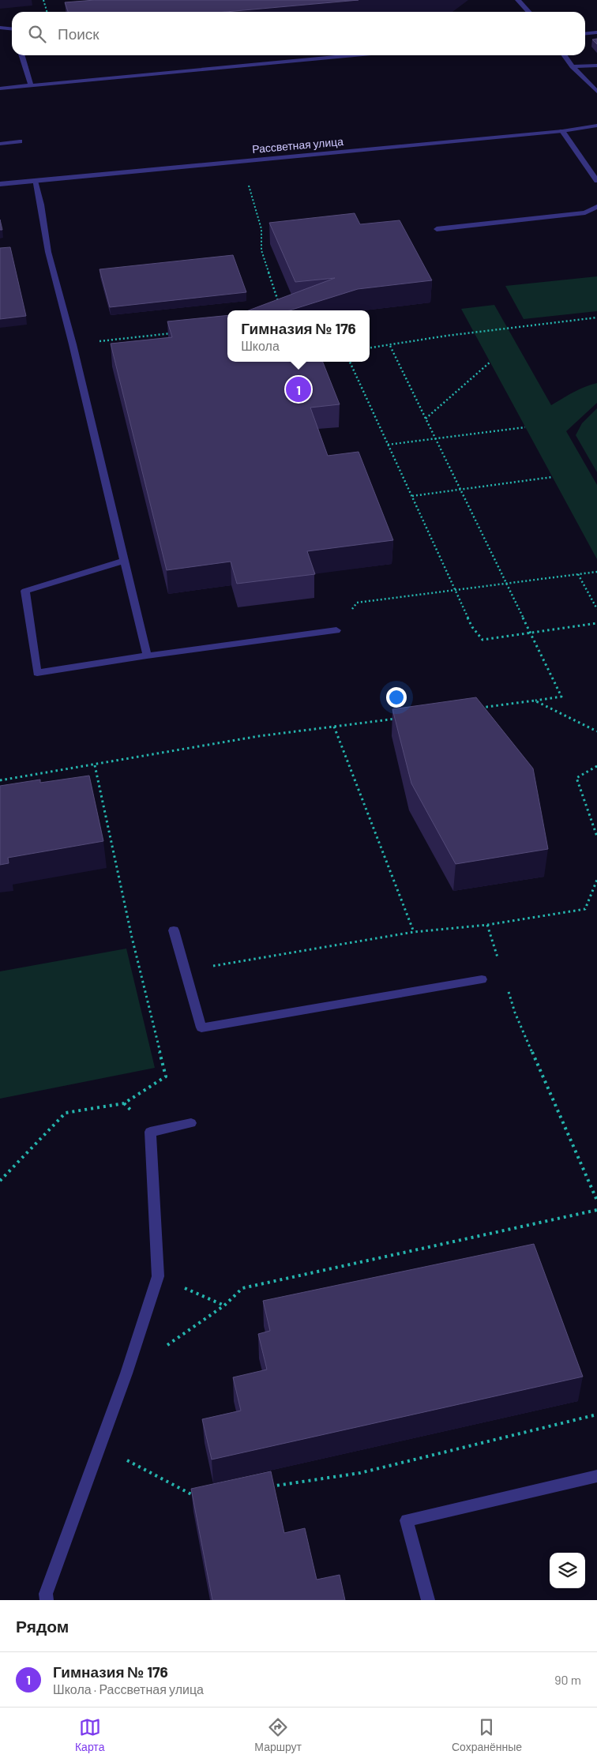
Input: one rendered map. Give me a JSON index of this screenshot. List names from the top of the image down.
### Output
{
  "streets": {
    "street": ["Рассветная улица"]
  },
  "page": {
    "search": "Поиск",
    "popup": ["Гимназия № 176", "Школа"],
    "pins": "1",
    "heading": "Рядом",
    "list": [
      {
        "mark": "1",
        "name": "Гимназия № 176",
        "note": "Школа · Рассветная улица",
        "value": "90 m"
      }
    ],
    "nav": ["Карта", "Маршрут", "Сохранённые"]
  }
}
